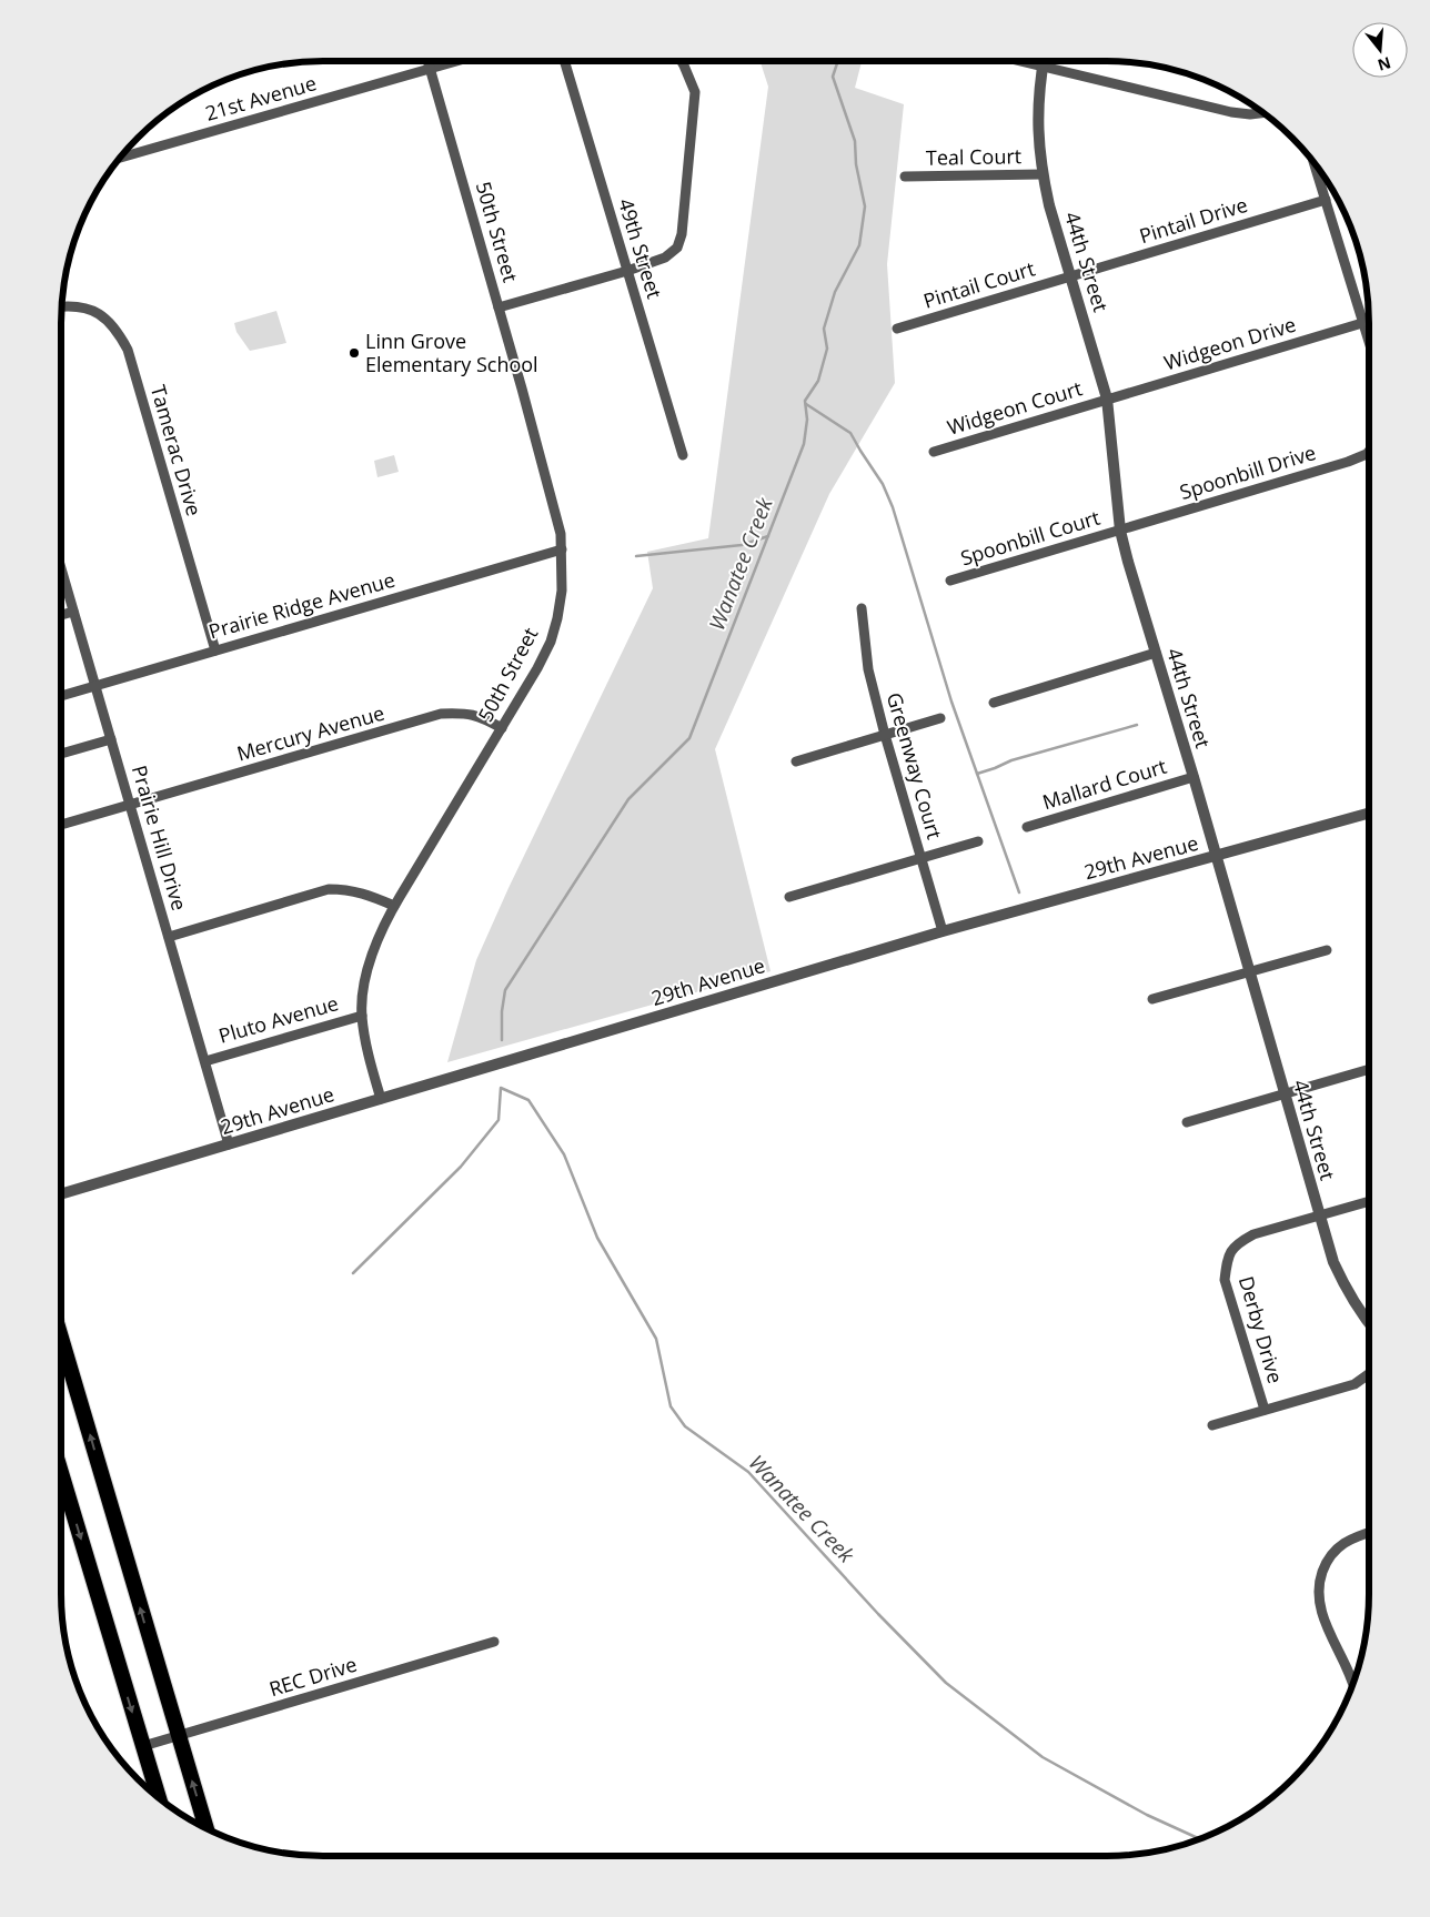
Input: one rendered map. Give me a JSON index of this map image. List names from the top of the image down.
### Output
{
  "streets": {
    "street": [
      "21st Avenue",
      "Teal Court",
      "Pintail Drive",
      "50th Street",
      "49th Street",
      "44th Street",
      "Pintail Court",
      "Widgeon Drive",
      "Widgeon Court",
      "Tamerac Drive",
      "Spoonbill Drive",
      "Spoonbill Court",
      "Prairie Ridge Avenue",
      "Mercury Avenue",
      "Greenway Court",
      "Mallard Court",
      "Prairie Hill Drive",
      "29th Avenue",
      "Pluto Avenue",
      "Derby Drive",
      "REC Drive"
    ]
  },
  "crossings": [
    ["21st Avenue", "50th Street"],
    ["Teal Court", "44th Street"],
    ["Pintail Drive", "44th Street"],
    ["Pintail Drive", "Pintail Court"],
    ["50th Street", "Prairie Ridge Avenue"],
    ["50th Street", "Mercury Avenue"],
    ["50th Street", "29th Avenue"],
    ["50th Street", "Pluto Avenue"],
    ["44th Street", "Pintail Court"],
    ["44th Street", "Widgeon Drive"],
    ["44th Street", "Widgeon Court"],
    ["44th Street", "Spoonbill Drive"],
    ["44th Street", "Spoonbill Court"],
    ["44th Street", "Mallard Court"],
    ["44th Street", "29th Avenue"],
    ["44th Street", "Derby Drive"],
    ["Widgeon Drive", "Widgeon Court"],
    ["Tamerac Drive", "Prairie Ridge Avenue"],
    ["Spoonbill Drive", "Spoonbill Court"],
    ["Prairie Ridge Avenue", "Prairie Hill Drive"],
    ["Mercury Avenue", "Prairie Hill Drive"],
    ["Greenway Court", "29th Avenue"],
    ["Prairie Hill Drive", "29th Avenue"],
    ["Prairie Hill Drive", "Pluto Avenue"]
  ],
  "water": ["Wanatee Creek"],
  "places": ["Linn Grove Elementary School"],
  "north": "bottom"
}
